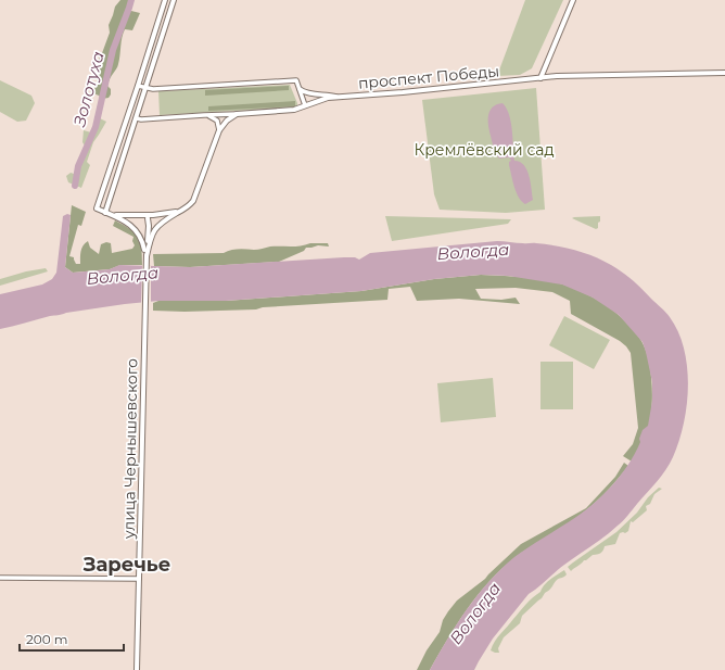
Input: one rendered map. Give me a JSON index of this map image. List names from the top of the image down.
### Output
{
  "streets": {
    "main road": ["проспект Победы", "улица Чернышевского"]
  },
  "districts": ["Заречье"],
  "water": ["Золотуха", "Вологда"],
  "parks": ["Кремлёвский сад"],
  "scale_bar": "200 m"
}
